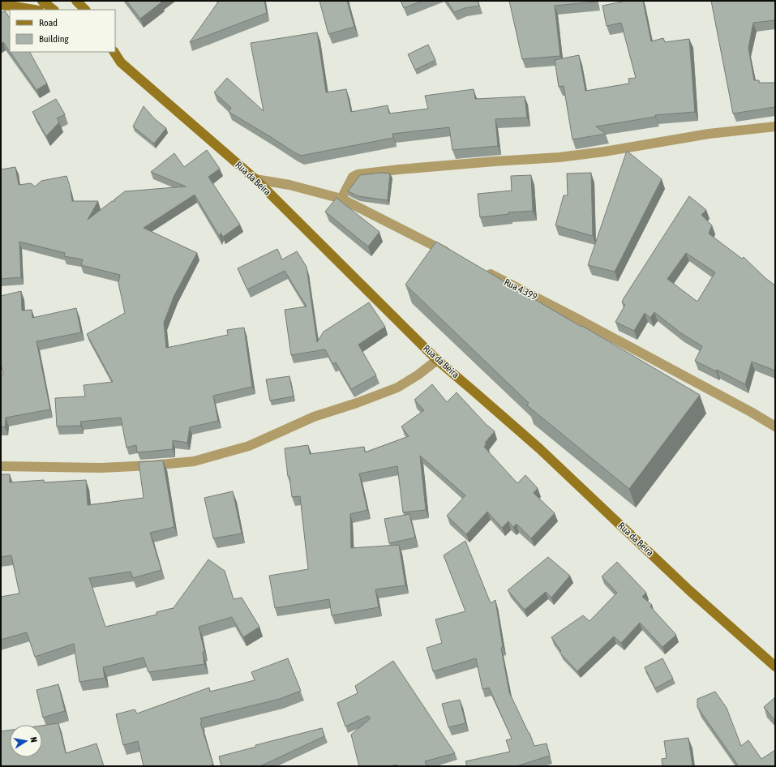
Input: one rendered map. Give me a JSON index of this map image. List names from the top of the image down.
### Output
{
  "streets": {
    "main road": ["Rua da Beira"],
    "street": ["Rua 4.399"]
  },
  "legend": ["Road", "Building"],
  "north": "right"
}
